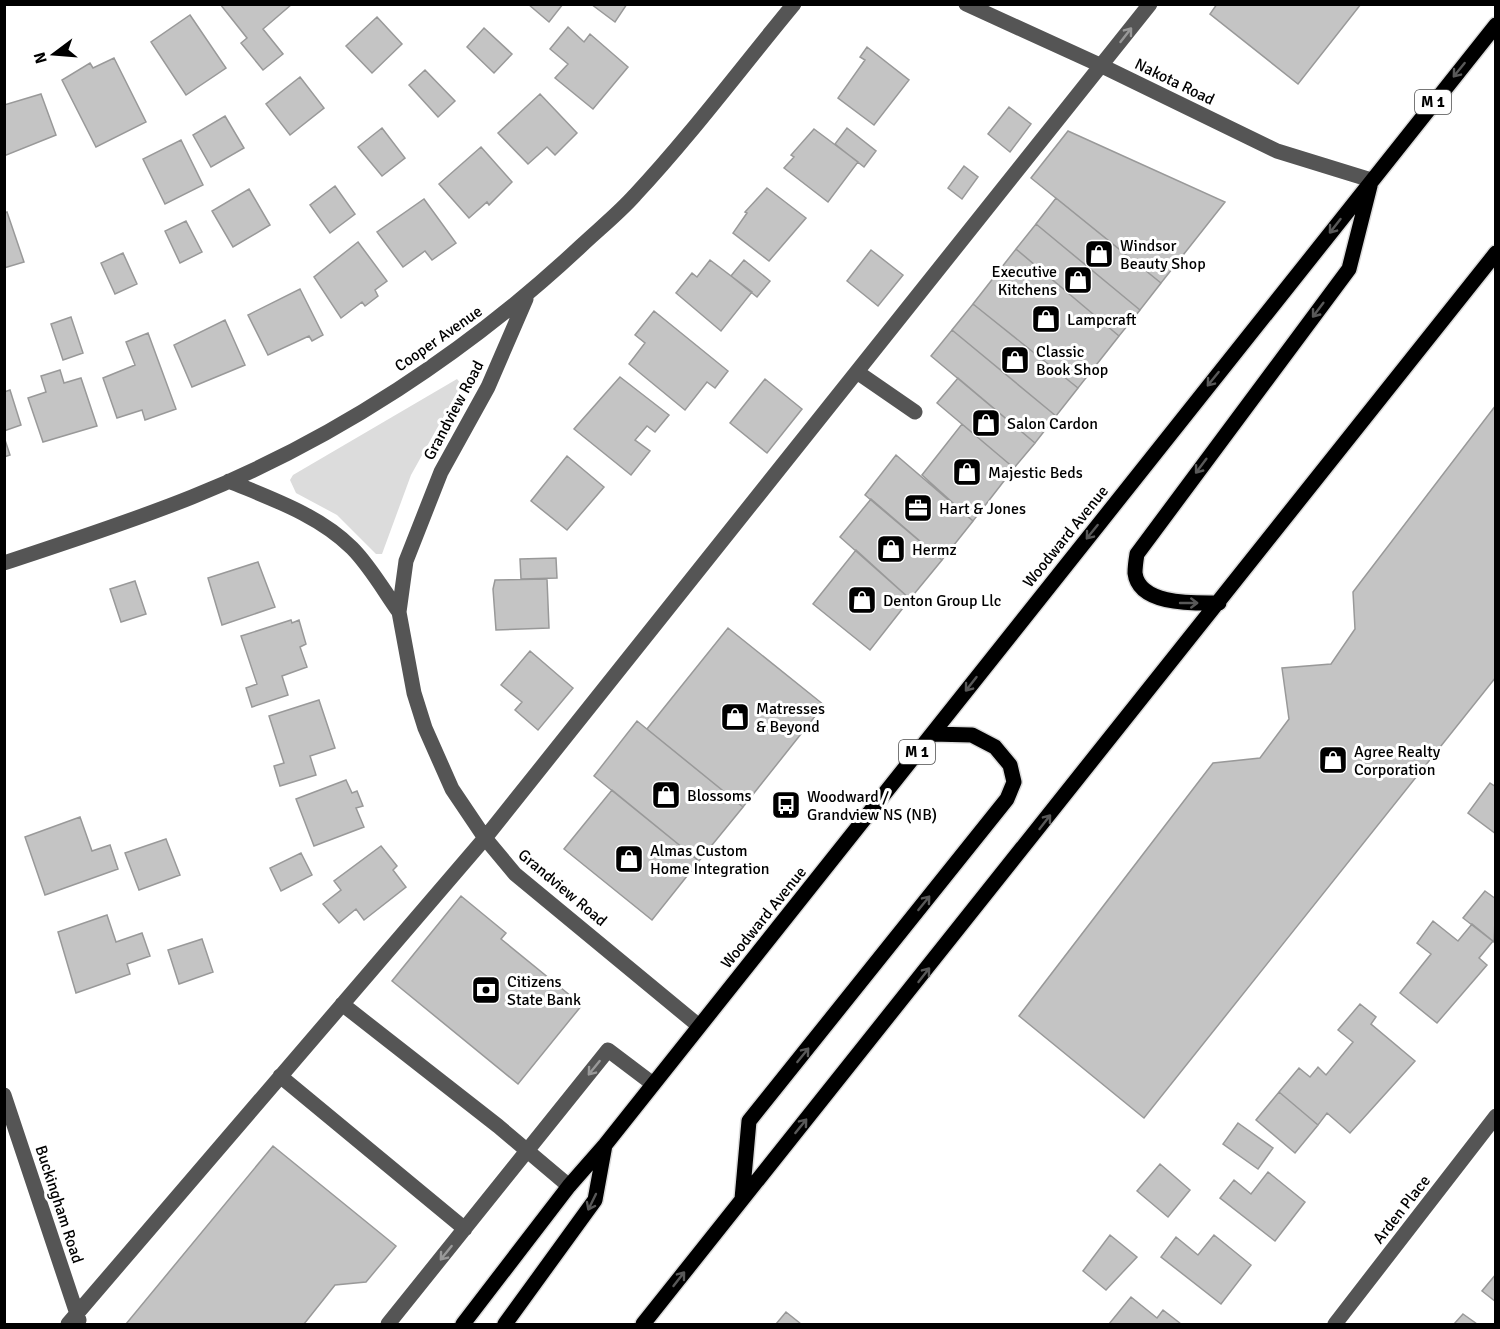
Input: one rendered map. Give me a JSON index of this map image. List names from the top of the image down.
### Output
{
  "streets": {
    "main road": ["M 1", "Woodward Avenue"],
    "street": [
      "Nakota Road",
      "Cooper Avenue",
      "Grandview Road",
      "Buckingham Road",
      "Arden Place"
    ]
  },
  "crossings": [
    ["Nakota Road", "Woodward Avenue"],
    ["Cooper Avenue", "Grandview Road"],
    ["Grandview Road", "Woodward Avenue"]
  ],
  "one_way": ["Woodward Avenue"],
  "places": {
    "shop": [
      "Windsor Beauty Shop",
      "Executive Kitchens",
      "Lampcraft",
      "Classic Book Shop",
      "Salon Cardon",
      "Majestic Beds",
      "Hermz",
      "Denton Group Llc",
      "Matresses & Beyond",
      "Agree Realty Corporation",
      "Blossoms",
      "Almas Custom Home Integration"
    ],
    "office": ["Hart & Jones"],
    "bus stop": ["Woodward / Grandview NS (NB)"],
    "bank": ["Citizens State Bank"]
  },
  "north": "left"
}
